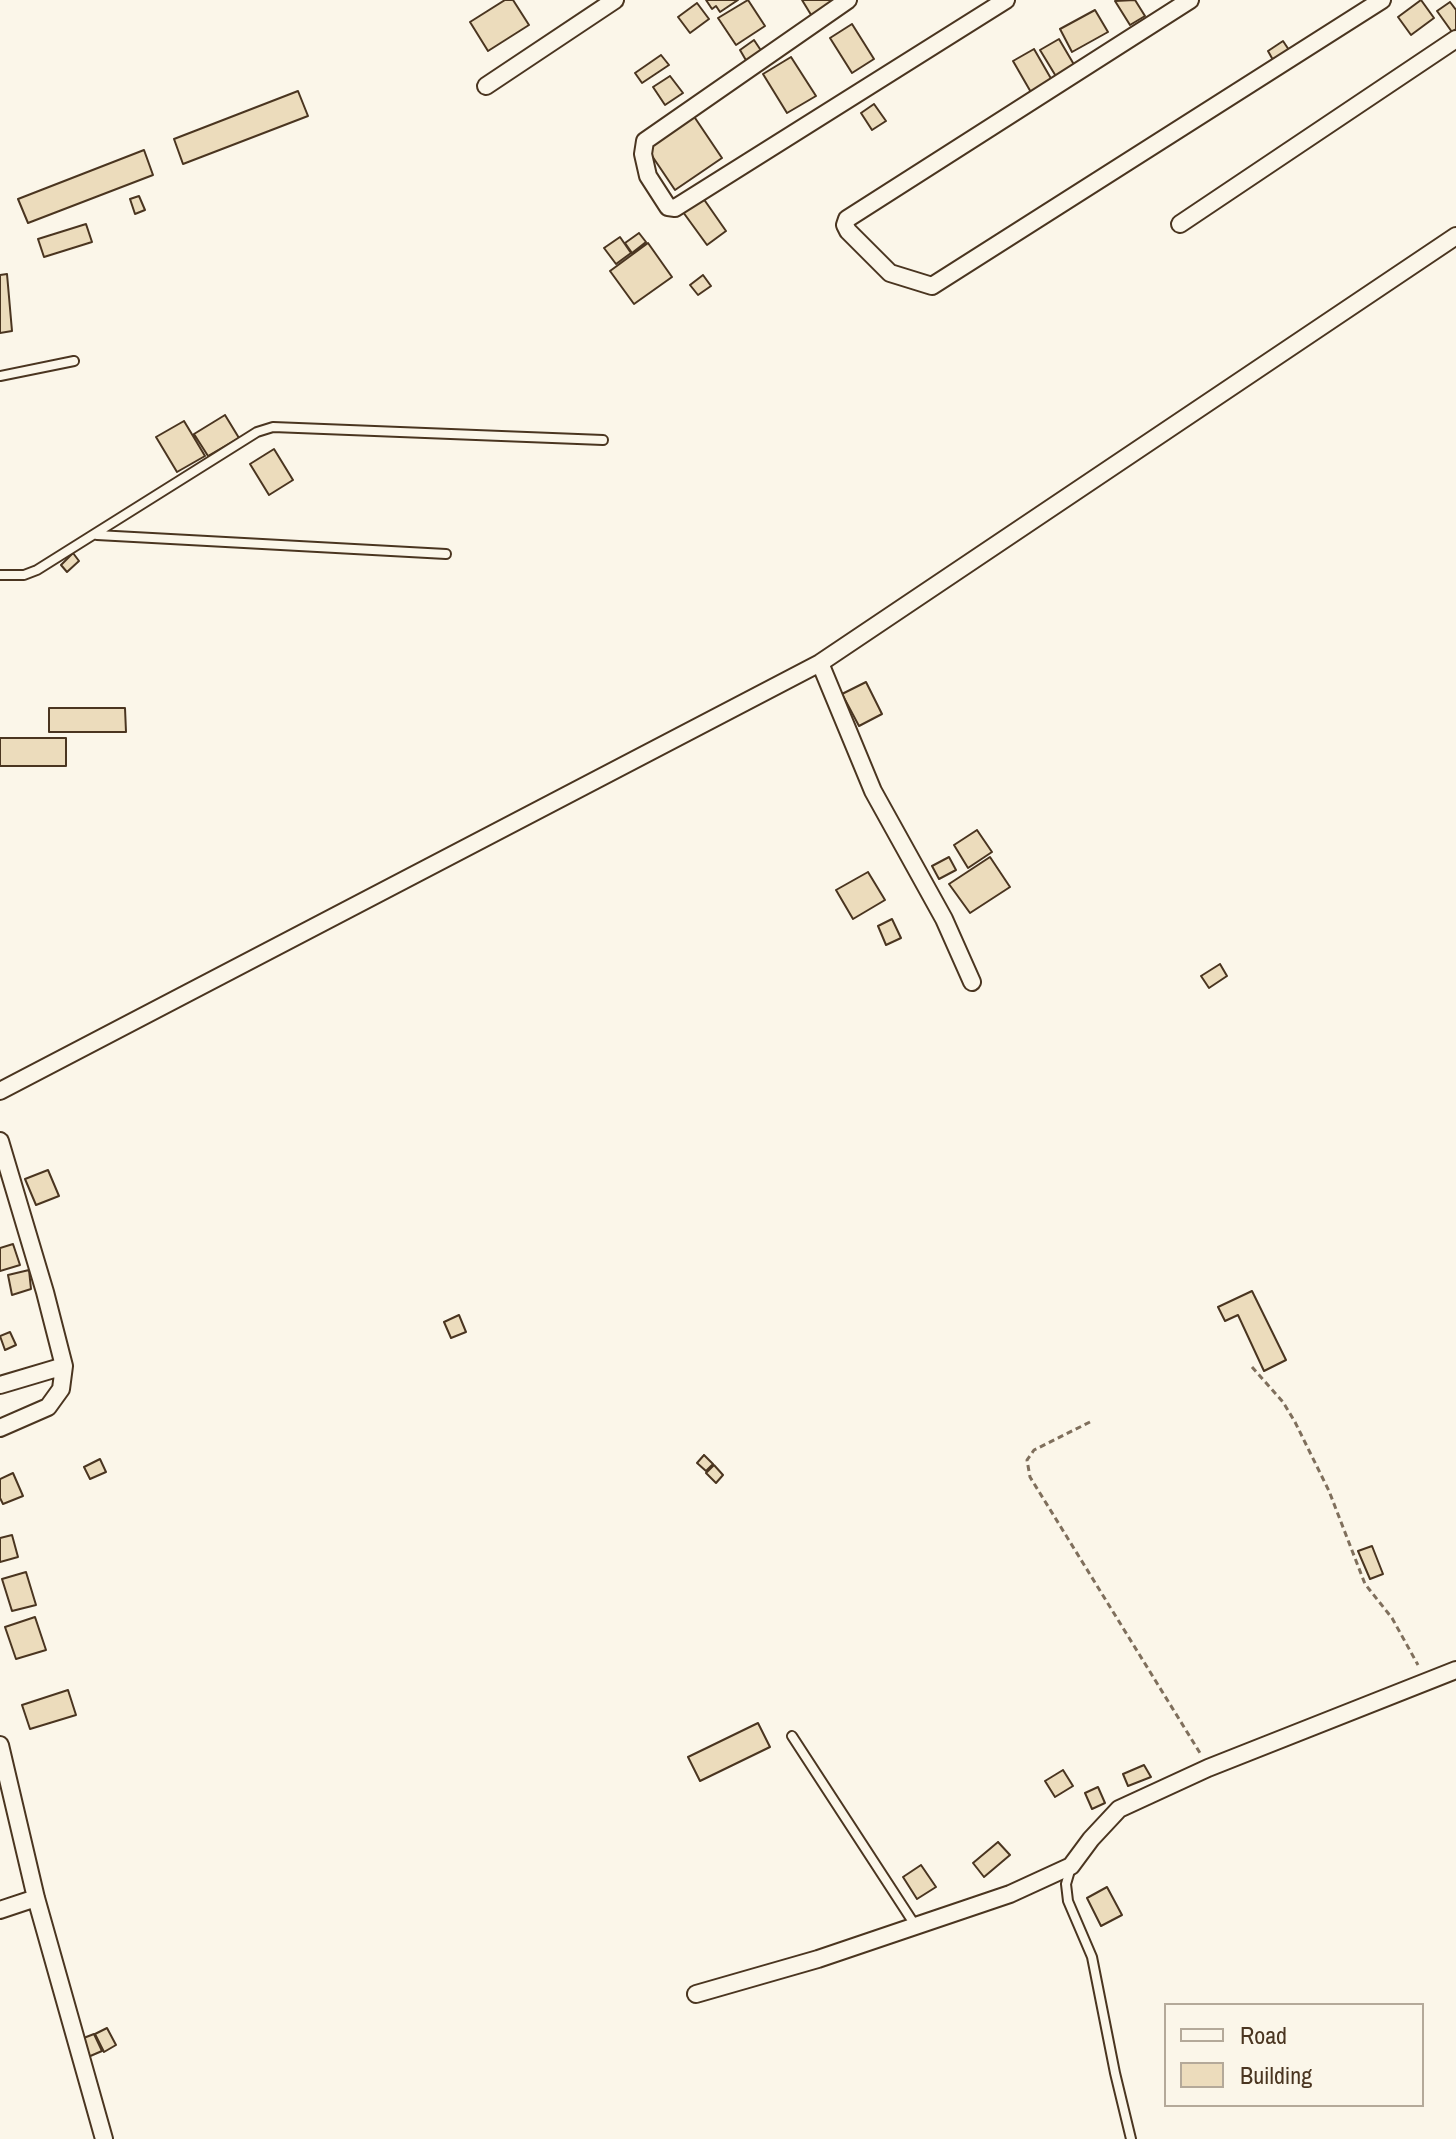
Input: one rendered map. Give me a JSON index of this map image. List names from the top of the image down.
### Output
{
  "legend": ["Road", "Building"]
}
